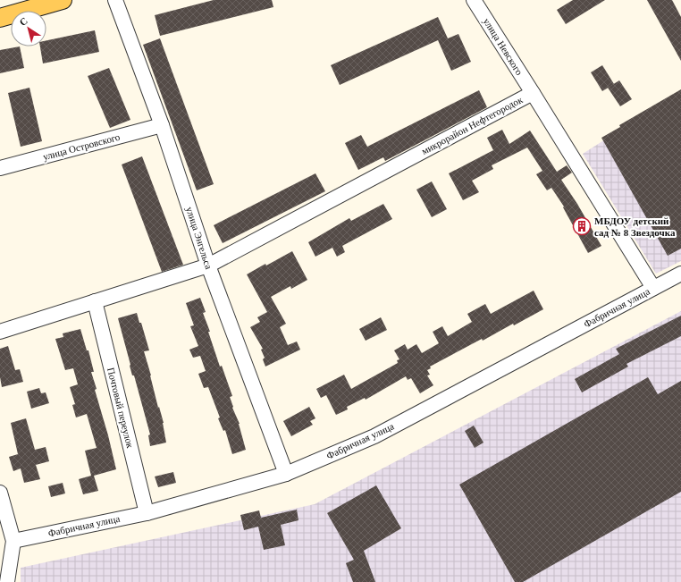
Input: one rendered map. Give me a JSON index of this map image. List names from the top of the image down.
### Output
{
  "streets": {
    "street": [
      "улица Невского",
      "микрорайон Нефтегородок",
      "улица Островского",
      "улица Энгельса",
      "Фабричная улица",
      "Почтовый переулок"
    ]
  },
  "crossings": [
    ["улица Невского", "микрорайон Нефтегородок"],
    ["микрорайон Нефтегородок", "улица Энгельса"],
    ["микрорайон Нефтегородок", "Фабричная улица"],
    ["микрорайон Нефтегородок", "Почтовый переулок"],
    ["улица Островского", "улица Энгельса"],
    ["улица Энгельса", "Фабричная улица"],
    ["Фабричная улица", "Почтовый переулок"]
  ],
  "places": {
    "building": ["МБДОУ детский сад № 8 Звездочка"]
  },
  "north": "top left"
}
